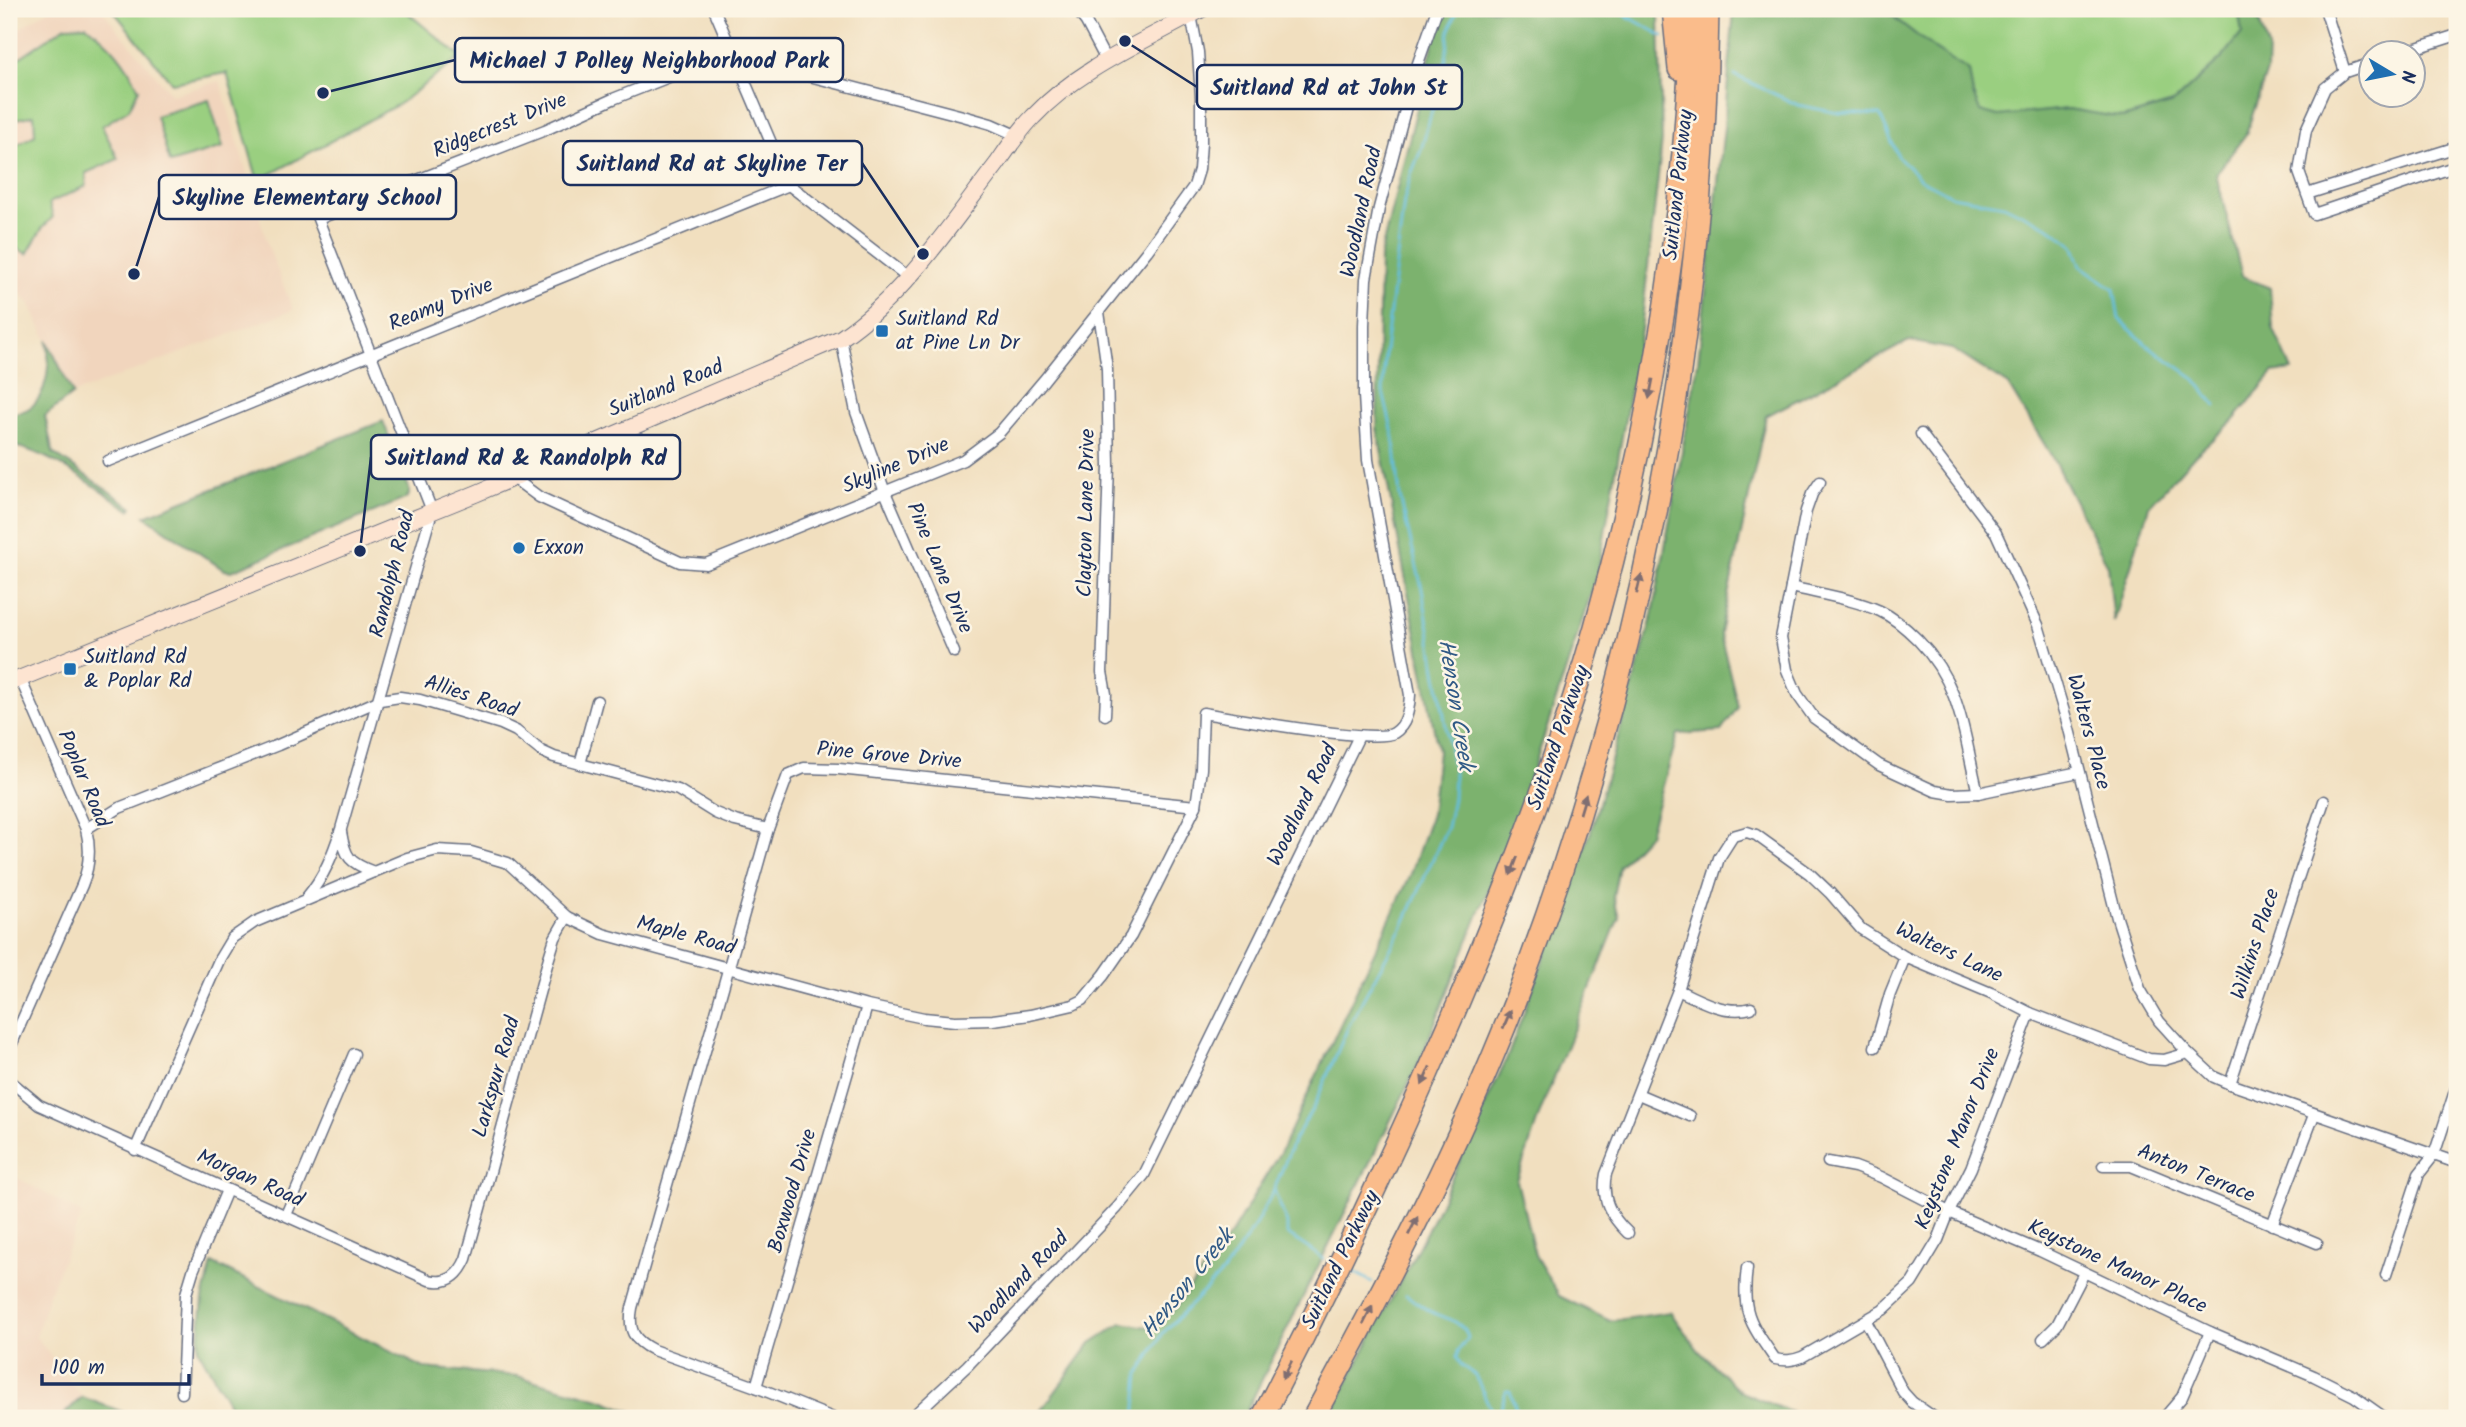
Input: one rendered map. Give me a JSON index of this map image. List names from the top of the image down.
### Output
{
  "streets": {
    "highway": ["Suitland Parkway"],
    "main road": ["Suitland Road"],
    "street": [
      "Ridgecrest Drive",
      "Woodland Road",
      "Reamy Drive",
      "Skyline Drive",
      "Clayton Lane Drive",
      "Pine Lane Drive",
      "Randolph Road",
      "Allies Road",
      "Walters Place",
      "Pine Grove Drive",
      "Poplar Road",
      "Maple Road",
      "Wilkins Place",
      "Walters Lane",
      "Larkspur Road",
      "Keystone Manor Drive",
      "Anton Terrace",
      "Morgan Road",
      "Boxwood Drive",
      "Keystone Manor Place"
    ]
  },
  "crossings": [
    ["Ridgecrest Drive", "Randolph Road"],
    ["Woodland Road", "Maple Road"],
    ["Reamy Drive", "Randolph Road"],
    ["Suitland Road", "Skyline Drive"],
    ["Suitland Road", "Pine Lane Drive"],
    ["Suitland Road", "Randolph Road"],
    ["Suitland Road", "Poplar Road"],
    ["Skyline Drive", "Clayton Lane Drive"],
    ["Skyline Drive", "Pine Lane Drive"],
    ["Randolph Road", "Allies Road"],
    ["Randolph Road", "Maple Road"],
    ["Allies Road", "Pine Grove Drive"],
    ["Allies Road", "Poplar Road"],
    ["Walters Place", "Walters Lane"],
    ["Pine Grove Drive", "Maple Road"],
    ["Pine Grove Drive", "Boxwood Drive"],
    ["Maple Road", "Larkspur Road"],
    ["Maple Road", "Morgan Road"],
    ["Maple Road", "Boxwood Drive"],
    ["Walters Lane", "Keystone Manor Drive"],
    ["Larkspur Road", "Morgan Road"],
    ["Keystone Manor Drive", "Keystone Manor Place"]
  ],
  "water": ["Henson Creek"],
  "places": {
    "other": [
      "Suitland Rd at John St",
      "Michael J Polley Neighborhood Park",
      "Suitland Rd at Skyline Ter",
      "Skyline Elementary School",
      "Exxon",
      "Suitland Rd & Randolph Rd"
    ],
    "transit": ["Suitland Rd at Pine Ln Dr", "Suitland Rd & Poplar Rd"]
  },
  "scale_bar": "100 m",
  "north": "right"
}
